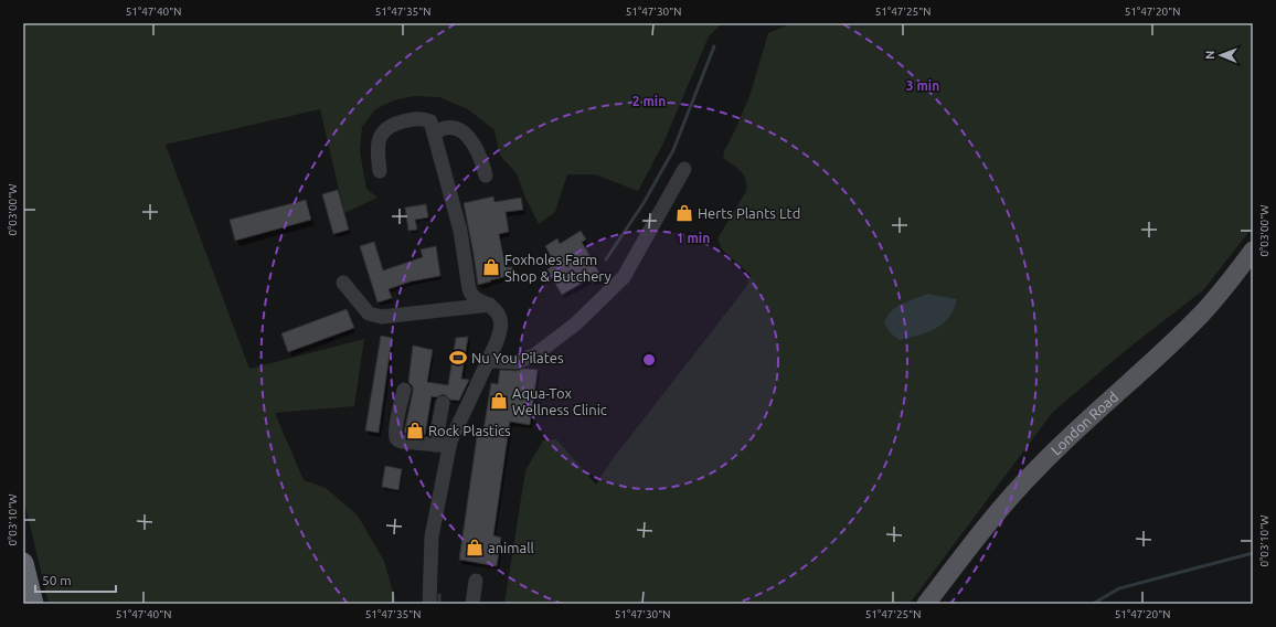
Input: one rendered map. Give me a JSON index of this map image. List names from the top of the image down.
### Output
{
  "streets": {
    "main road": ["London Road"]
  },
  "places": {
    "shop": [
      "Herts Plants Ltd",
      "Foxholes Farm Shop & Butchery",
      "Aqua-Tox Wellness Clinic",
      "Rock Plastics",
      "animall"
    ],
    "sports": ["Nu You Pilates"]
  },
  "scale_bar": "50 m",
  "north": "left",
  "coordinates": [
    "51°47'40\"N",
    "51°47'35\"N",
    "51°47'30\"N",
    "51°47'25\"N",
    "51°47'20\"N",
    "0°03'00\"W",
    "0°03'10\"W"
  ],
  "rings": ["3 min", "2 min", "1 min"]
}
